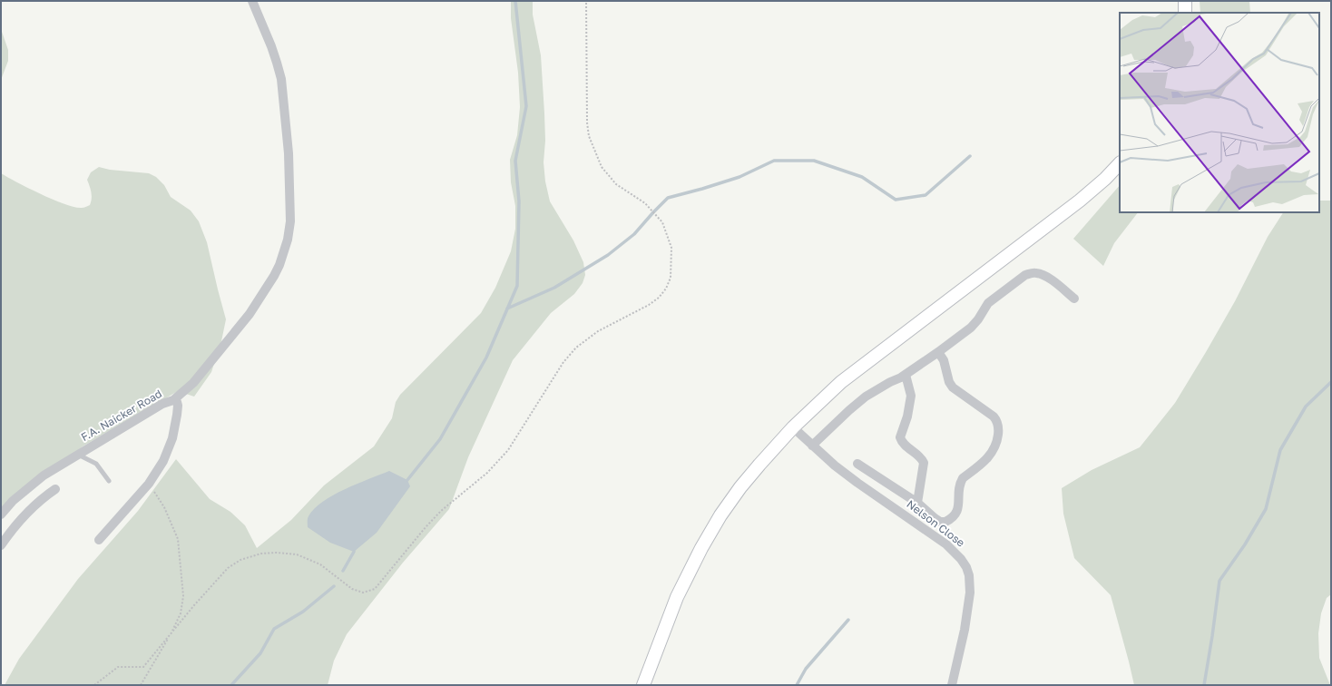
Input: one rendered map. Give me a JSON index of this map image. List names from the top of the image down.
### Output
{
  "streets": {
    "street": ["F.A. Naicker Road", "Nelson Close"]
  }
}
